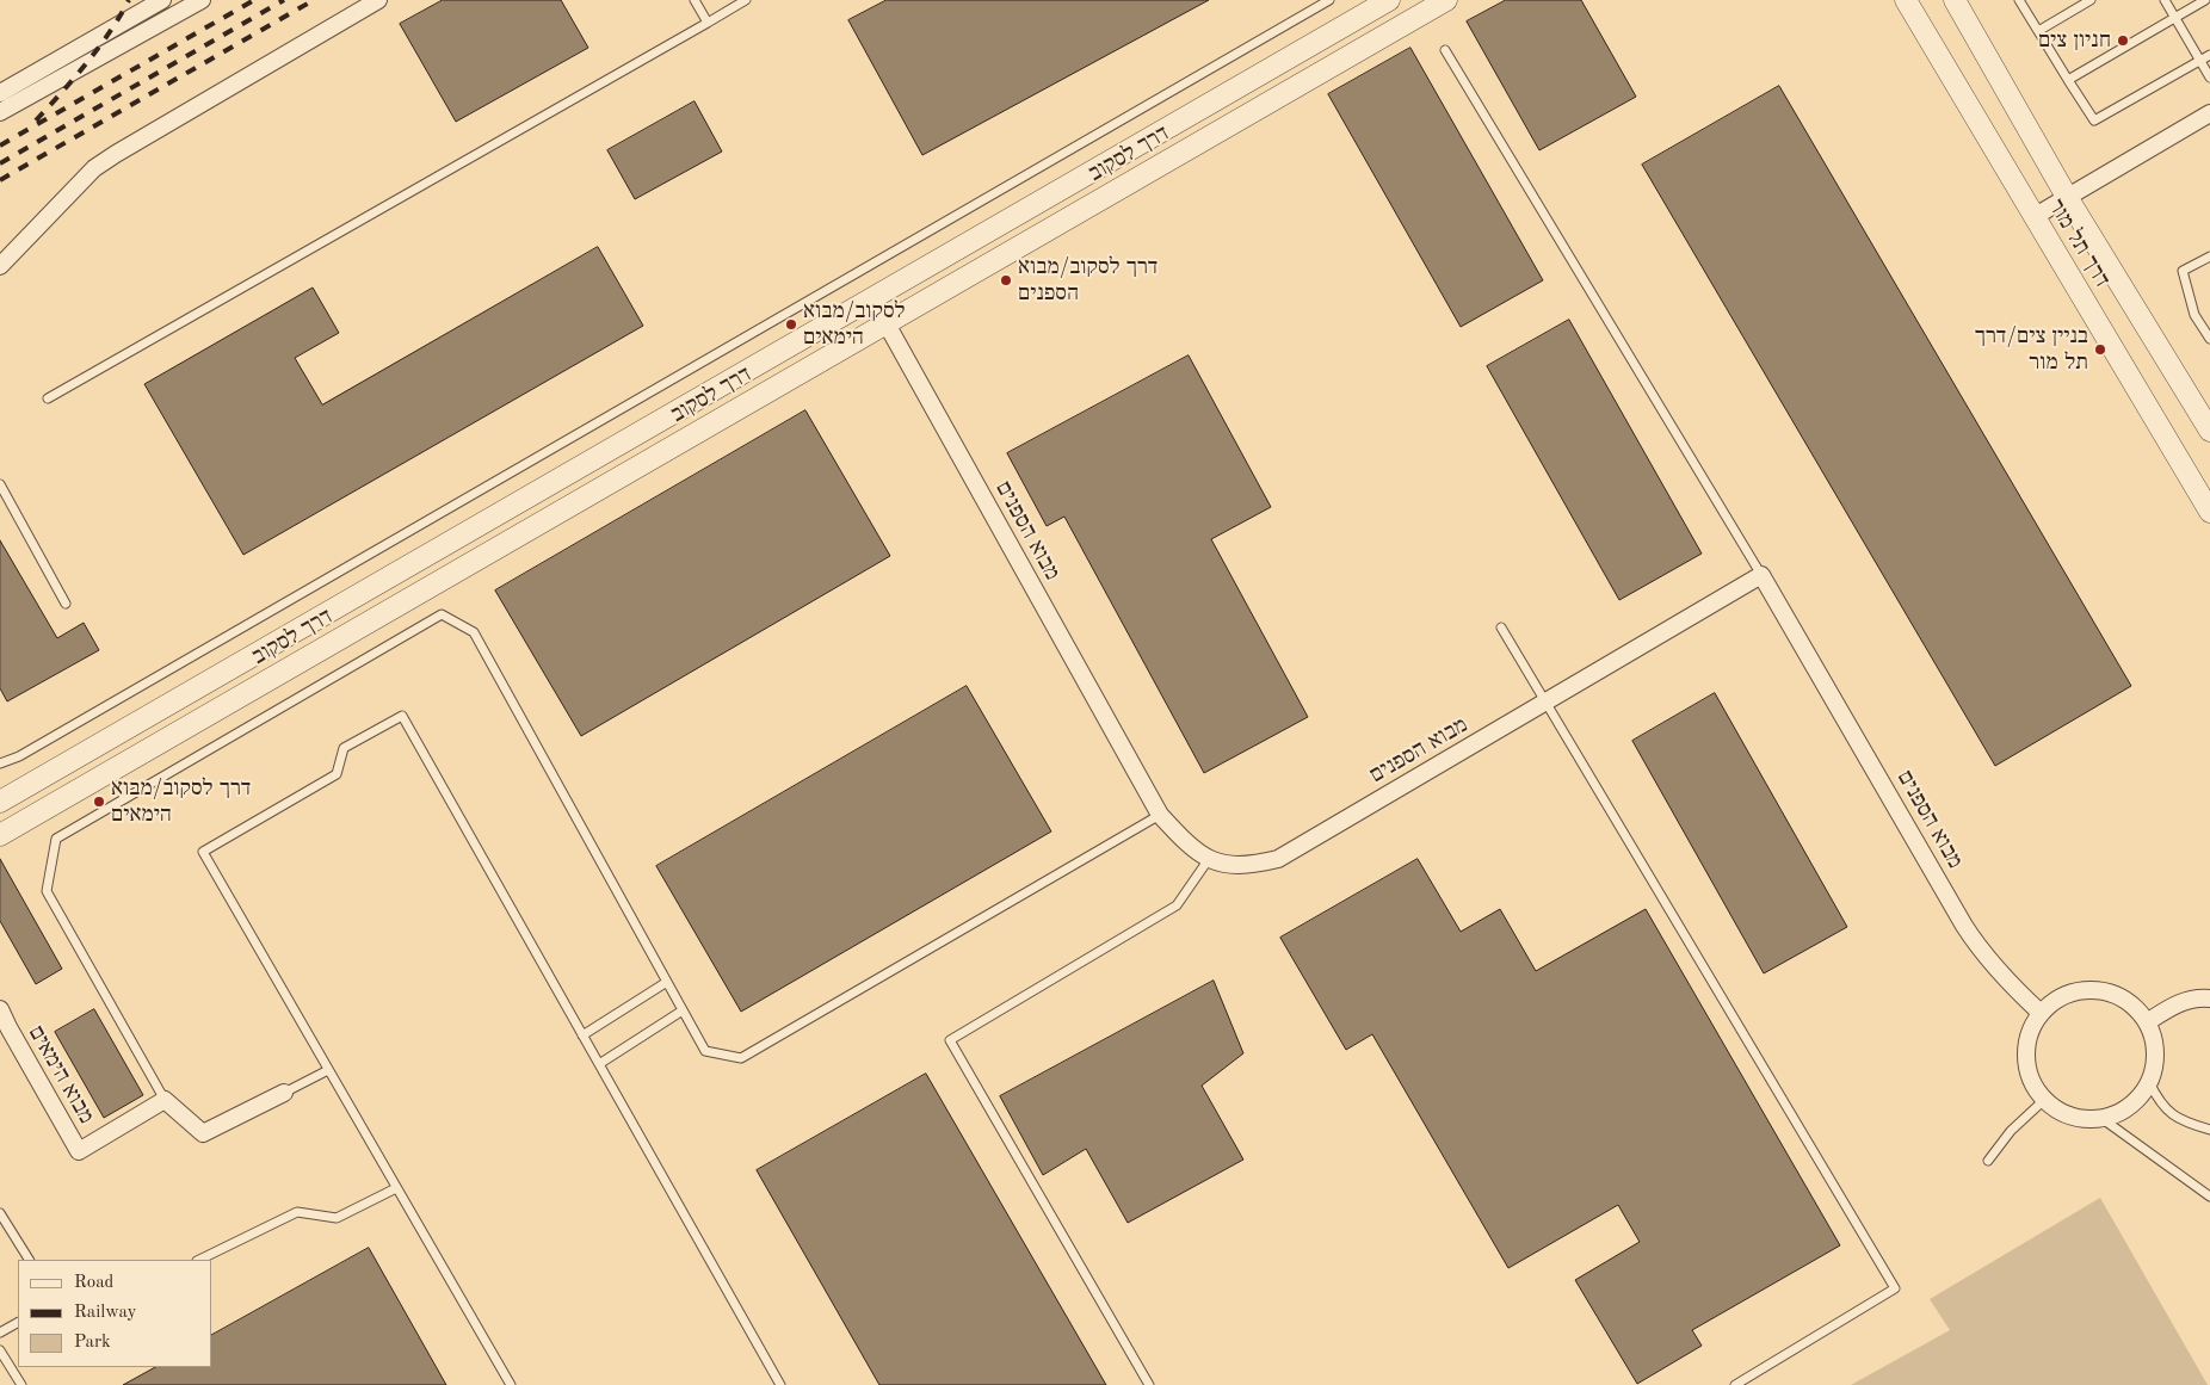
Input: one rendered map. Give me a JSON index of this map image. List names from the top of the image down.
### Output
{
  "streets": {
    "street": [
      "דרך לסקוב",
      "דרך תל מור",
      "מבוא הספנים",
      "מבוא הימאים"
    ]
  },
  "crossings": [
    ["דרך לסקוב", "מבוא הספנים"]
  ],
  "places": [
    "חניון צים",
    "דרך לסקוב/מבוא הספנים",
    "לסקוב/מבוא הימאים",
    "בניין צים/דרך תל מור",
    "דרך לסקוב/מבוא הימאים"
  ],
  "legend": ["Road", "Railway", "Park"]
}
